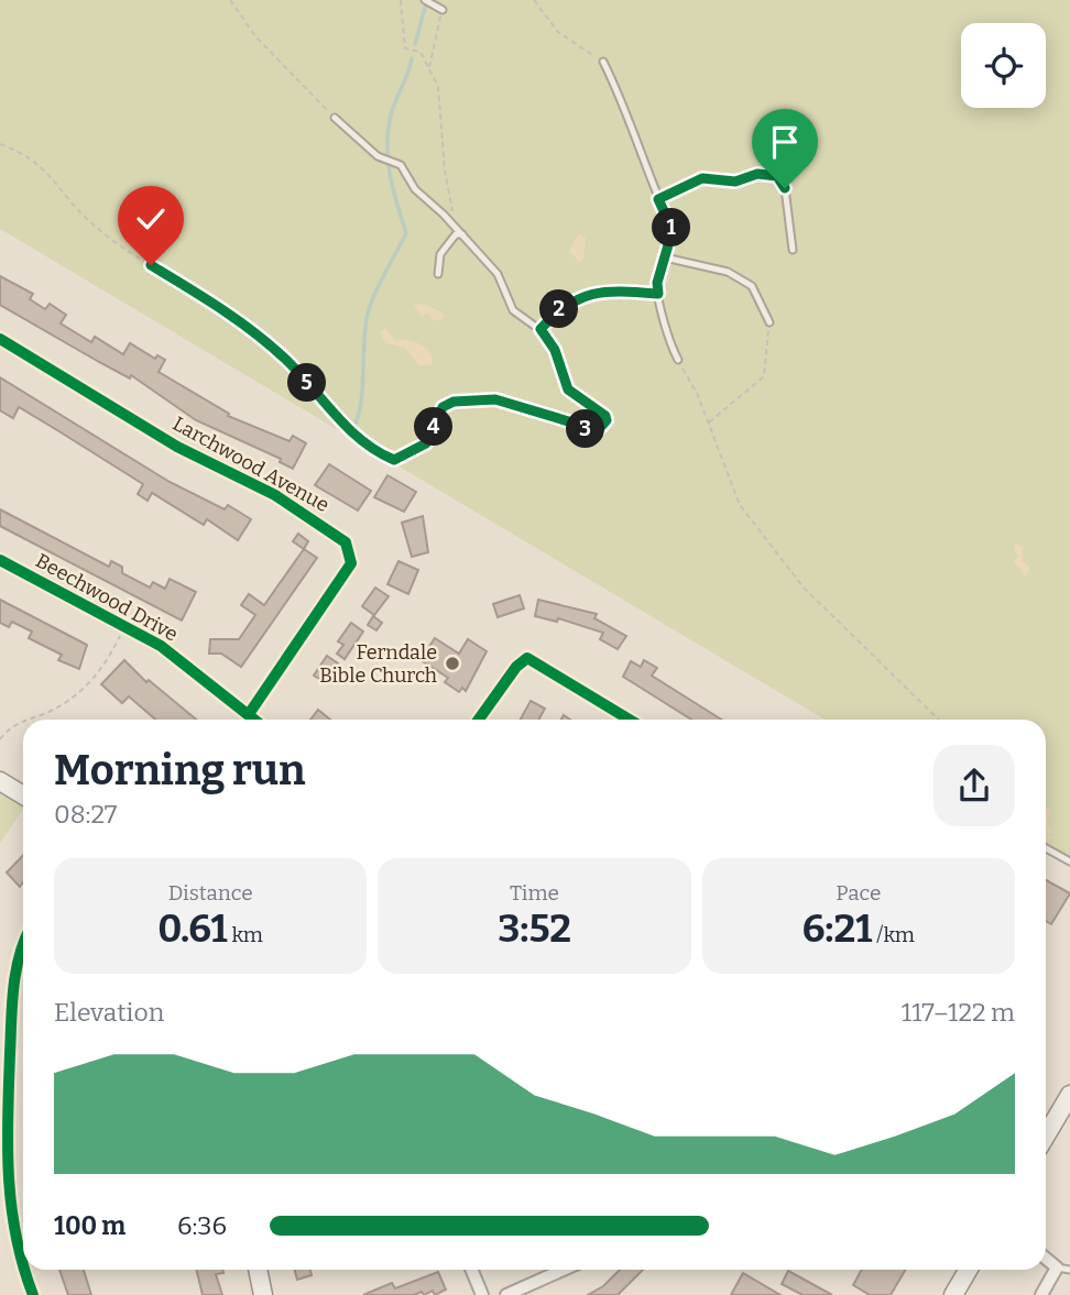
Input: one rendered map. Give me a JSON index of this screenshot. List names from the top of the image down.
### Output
{
  "streets": {
    "street": ["Larchwood Avenue", "Beechwood Drive"]
  },
  "crossings": [
    ["Larchwood Avenue", "Beechwood Drive"]
  ],
  "places": ["Ferndale Bible Church"],
  "page": {
    "pins": [
      "1",
      "2",
      "5",
      "4",
      "3"
    ],
    "heading": ["Morning run", "08:27"],
    "stats": [
      ["Distance", "0.61 km"],
      ["Time", "3:52"],
      ["Pace", "6:21 /km"]
    ],
    "chart": ["Elevation", "117–122 m"],
    "list": [
      {
        "name": "100 m",
        "note": "6:36"
      }
    ]
  }
}
